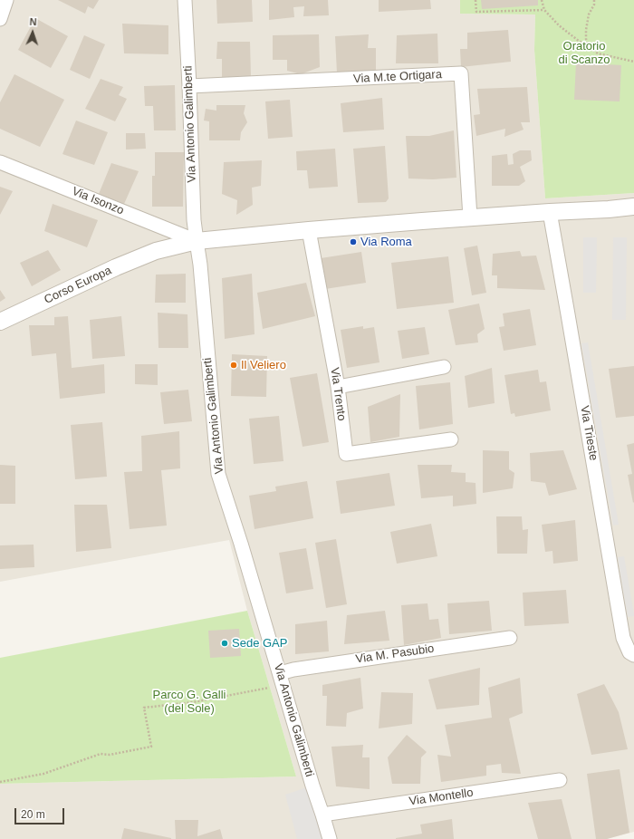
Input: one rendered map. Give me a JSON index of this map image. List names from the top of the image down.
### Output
{
  "streets": {
    "street": [
      "Via M.te Ortigara",
      "Via Antonio Galimberti",
      "Via Isonzo",
      "Corso Europa",
      "Via Trento",
      "Via Trieste",
      "Via M. Pasubio",
      "Via Montello"
    ]
  },
  "crossings": [
    ["Via M.te Ortigara", "Via Antonio Galimberti"],
    ["Via Antonio Galimberti", "Via Isonzo"],
    ["Via Antonio Galimberti", "Corso Europa"],
    ["Via Antonio Galimberti", "Via M. Pasubio"],
    ["Via Antonio Galimberti", "Via Montello"],
    ["Via Isonzo", "Corso Europa"]
  ],
  "parks": ["Oratorio di Scanzo", "Parco G. Galli (del Sole)"],
  "places": ["Via Roma", "Il Veliero", "Sede GAP"],
  "scale_bar": "20 m",
  "north": "top"
}
